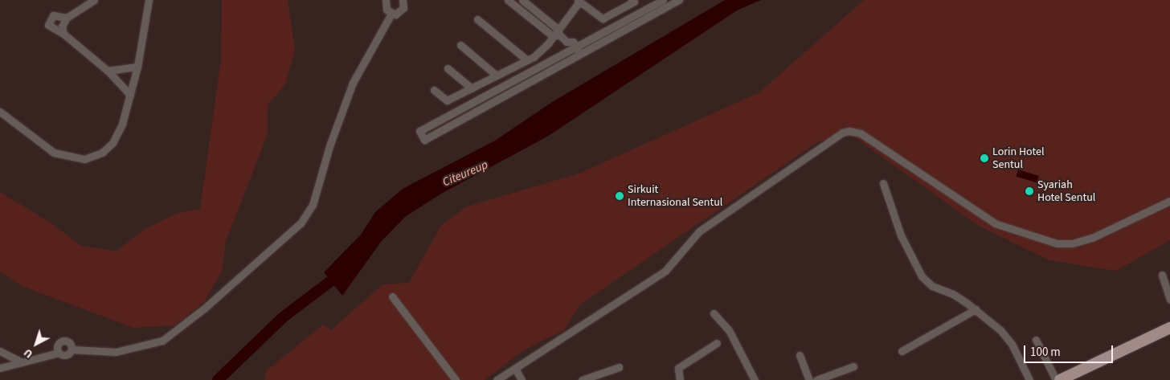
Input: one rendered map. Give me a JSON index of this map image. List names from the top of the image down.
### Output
{
  "water": ["Citeureup"],
  "places": ["Lorin Hotel Sentul", "Syariah Hotel Sentul", "Sirkuit Internasional Sentul"],
  "scale_bar": "100 m",
  "north": "bottom left"
}
